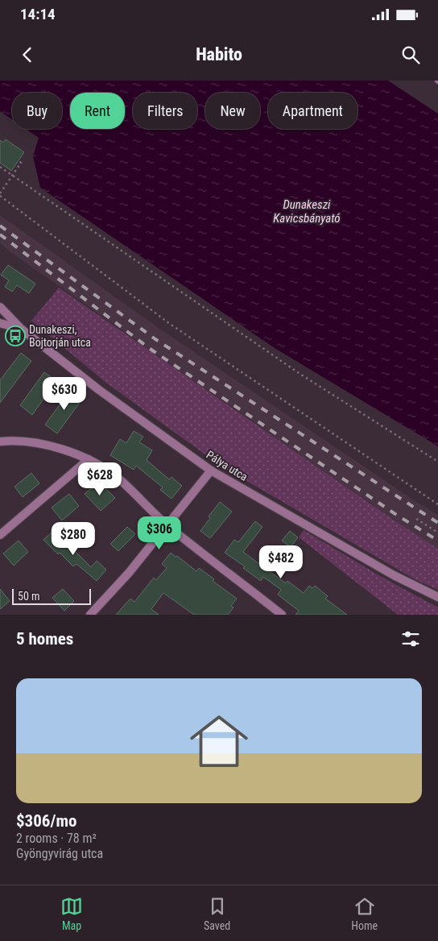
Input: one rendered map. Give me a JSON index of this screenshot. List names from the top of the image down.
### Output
{
  "streets": {
    "street": ["Pálya utca"]
  },
  "water": ["Dunakeszi Kavicsbányató"],
  "places": {
    "bus stop": ["Dunakeszi, Bojtorján utca"]
  },
  "scale_bar": "50 m",
  "page": {
    "status": "14:14",
    "header": "Habito",
    "chip": [
      "Buy",
      "Rent",
      "Filters",
      "New",
      "Apartment"
    ],
    "price": [
      "$630",
      "$628",
      "$306",
      "$280",
      "$482"
    ],
    "scale": "50 m",
    "heading": "5 homes",
    "list": [
      {
        "name": "$306/mo",
        "note": "2 rooms · 78 m² · Gyöngyvirág utca"
      }
    ],
    "tabs": ["Map", "Saved", "Home"]
  }
}
